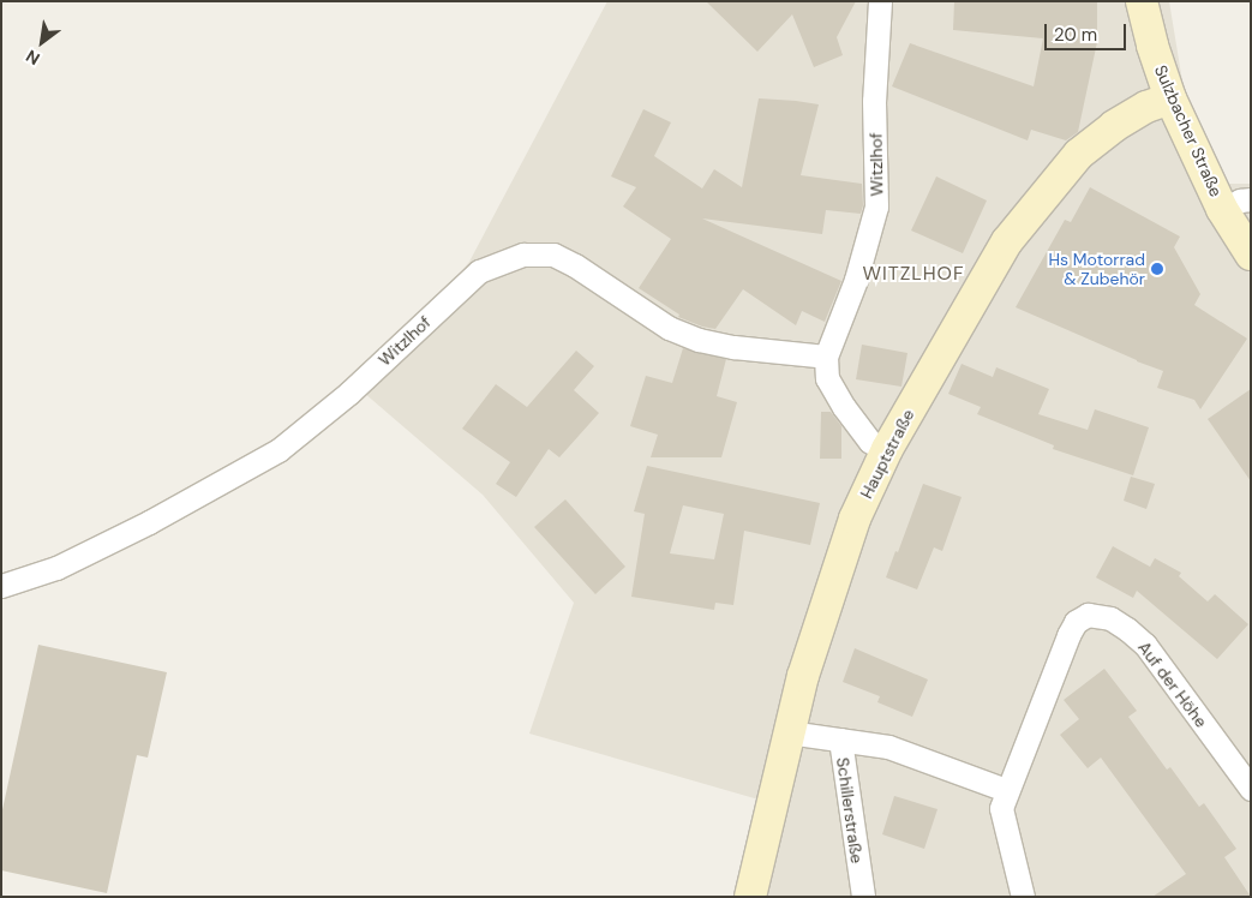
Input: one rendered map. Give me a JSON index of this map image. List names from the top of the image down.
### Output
{
  "streets": {
    "street": [
      "Sulzbacher Straße",
      "Witzlhof",
      "Hauptstraße",
      "Auf der Höhe",
      "Schillerstraße"
    ]
  },
  "crossings": [
    ["Sulzbacher Straße", "Hauptstraße"],
    ["Hauptstraße", "Schillerstraße"]
  ],
  "districts": ["WITZLHOF"],
  "places": ["Hs Motorrad & Zubehör"],
  "scale_bar": "20 m",
  "north": "bottom left"
}
